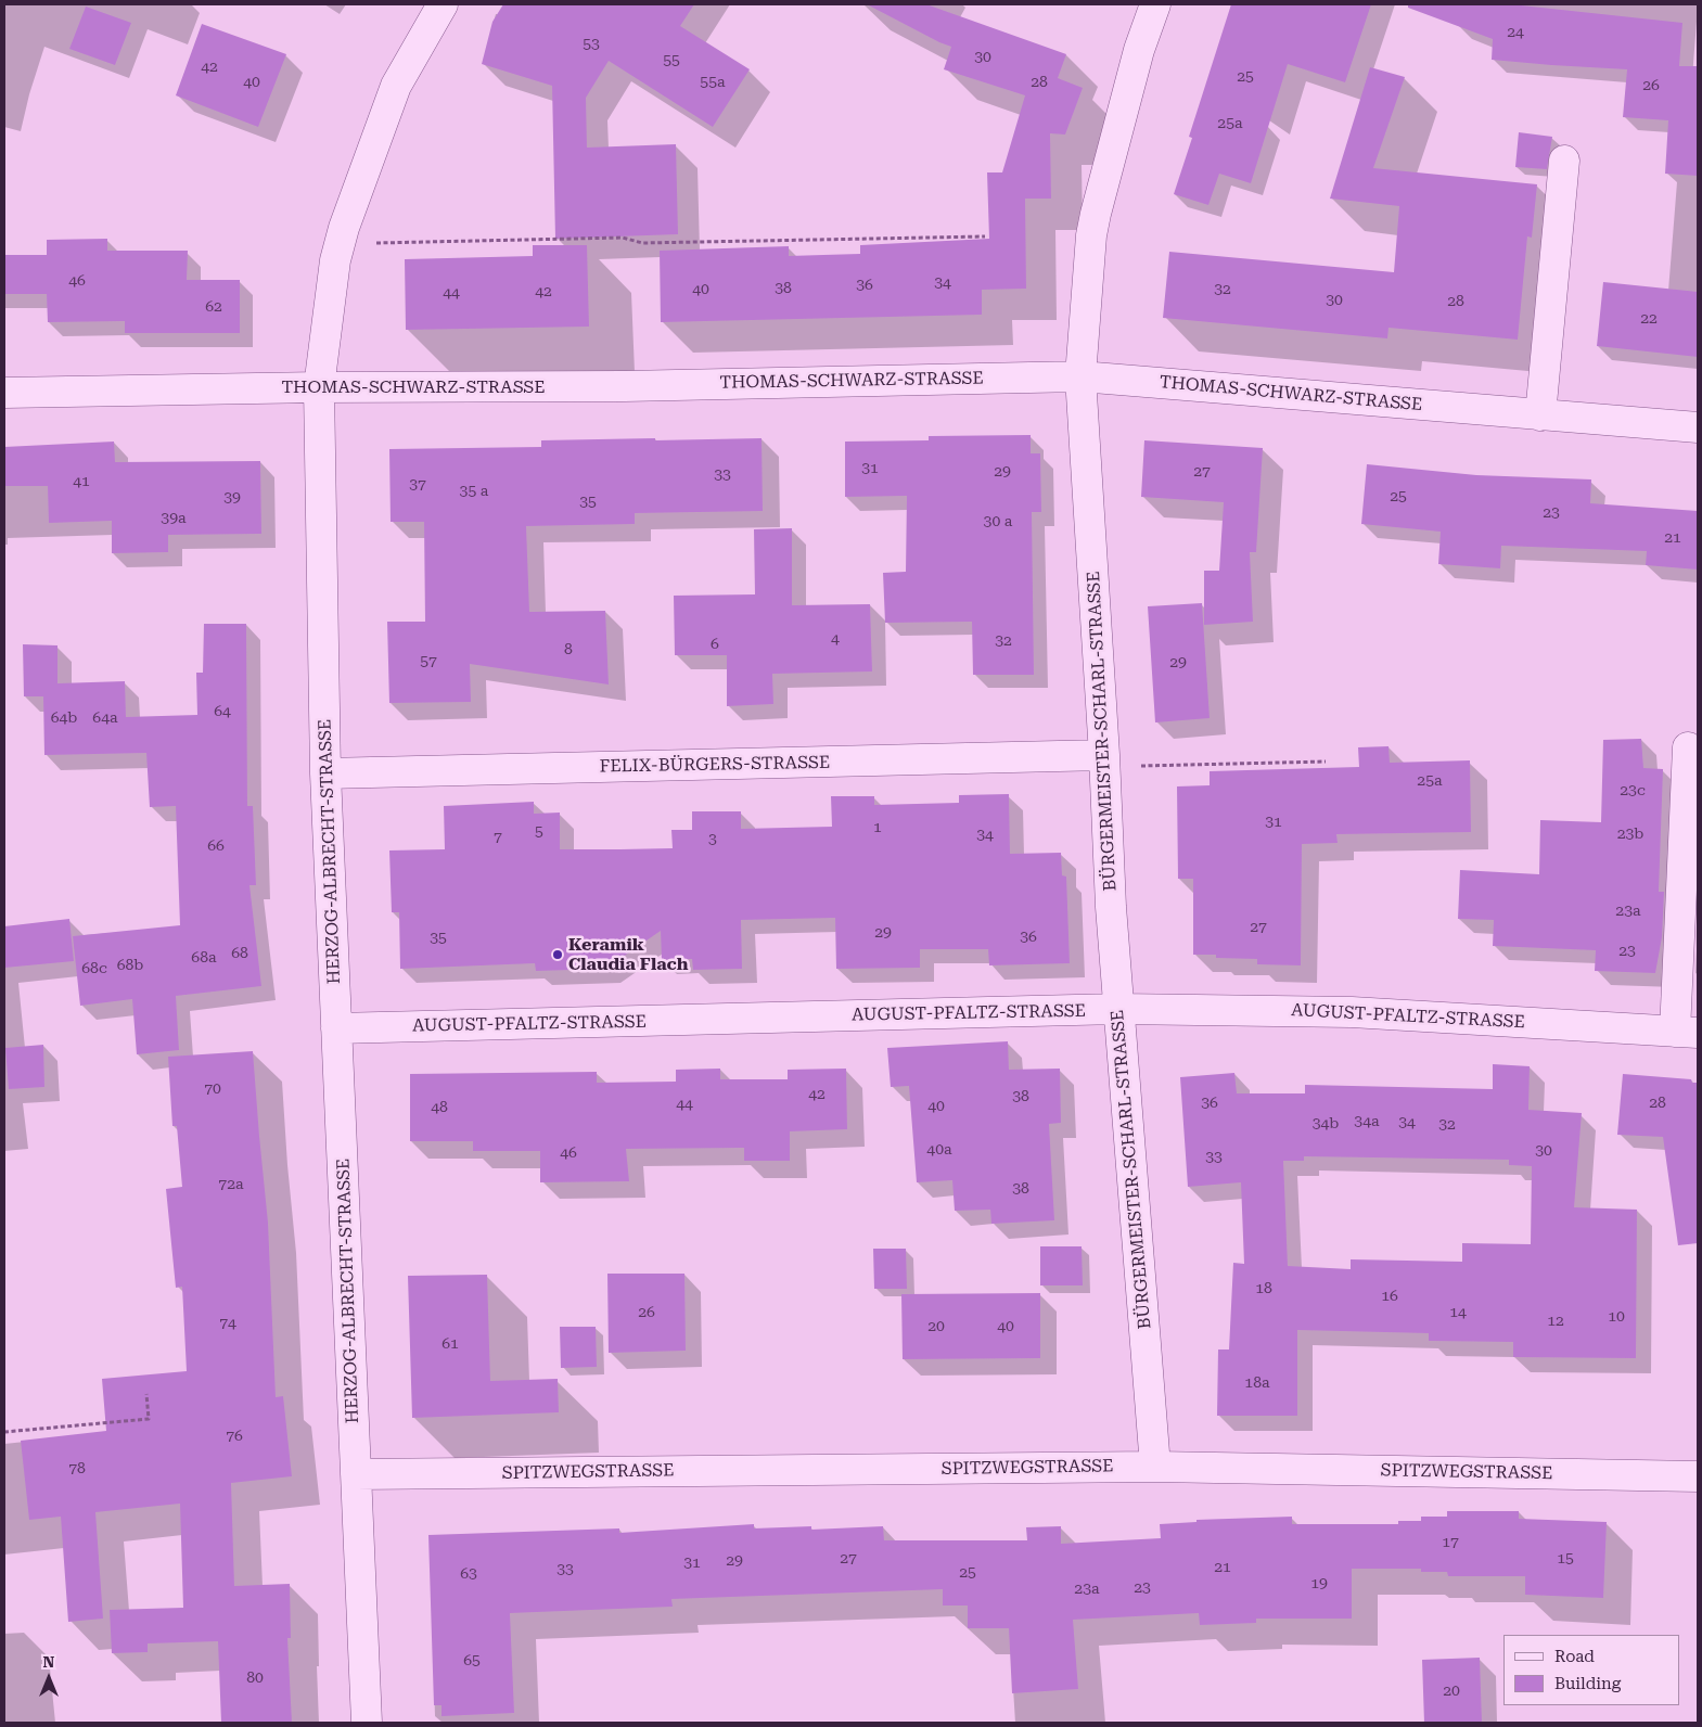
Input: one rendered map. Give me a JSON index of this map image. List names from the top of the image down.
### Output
{
  "streets": {
    "street": [
      "THOMAS-SCHWARZ-STRASSE",
      "BÜRGERMEISTER-SCHARL-STRASSE",
      "FELIX-BÜRGERS-STRASSE",
      "HERZOG-ALBRECHT-STRASSE",
      "AUGUST-PFALTZ-STRASSE",
      "SPITZWEGSTRASSE"
    ]
  },
  "crossings": [
    ["THOMAS-SCHWARZ-STRASSE", "BÜRGERMEISTER-SCHARL-STRASSE"],
    ["THOMAS-SCHWARZ-STRASSE", "HERZOG-ALBRECHT-STRASSE"],
    ["BÜRGERMEISTER-SCHARL-STRASSE", "FELIX-BÜRGERS-STRASSE"],
    ["BÜRGERMEISTER-SCHARL-STRASSE", "AUGUST-PFALTZ-STRASSE"],
    ["BÜRGERMEISTER-SCHARL-STRASSE", "SPITZWEGSTRASSE"],
    ["FELIX-BÜRGERS-STRASSE", "HERZOG-ALBRECHT-STRASSE"],
    ["HERZOG-ALBRECHT-STRASSE", "AUGUST-PFALTZ-STRASSE"],
    ["HERZOG-ALBRECHT-STRASSE", "SPITZWEGSTRASSE"]
  ],
  "places": ["Keramik Claudia Flach"],
  "house_numbers": [
    "24",
    "53",
    "30",
    "55",
    "42",
    "25",
    "40",
    "55a",
    "28",
    "26",
    "25a",
    "46",
    "34",
    "36",
    "38",
    "40",
    "32",
    "42",
    "44",
    "30",
    "28",
    "62",
    "22",
    "31",
    "29",
    "27",
    "33",
    "41",
    "37",
    "35 a",
    "25",
    "39",
    "35",
    "23",
    "39a",
    "30 a",
    "21",
    "4",
    "32",
    "6",
    "8",
    "57",
    "29",
    "64",
    "64b",
    "64a",
    "25a",
    "23c",
    "31",
    "1",
    "5",
    "23b",
    "34",
    "7",
    "3",
    "66",
    "23a",
    "27",
    "29",
    "36",
    "35",
    "23",
    "68",
    "68a",
    "68b",
    "68c",
    "70",
    "42",
    "38",
    "36",
    "28",
    "44",
    "40",
    "48",
    "34a",
    "34",
    "34b",
    "32",
    "40a",
    "30",
    "46",
    "33",
    "72a",
    "38",
    "18",
    "16",
    "26",
    "14",
    "10",
    "12",
    "74",
    "20",
    "40",
    "61",
    "18a",
    "76",
    "78",
    "17",
    "27",
    "15",
    "29",
    "31",
    "21",
    "33",
    "25",
    "63",
    "19",
    "23",
    "23a",
    "65",
    "80",
    "20"
  ],
  "legend": ["Road", "Building"],
  "north": "top"
}
